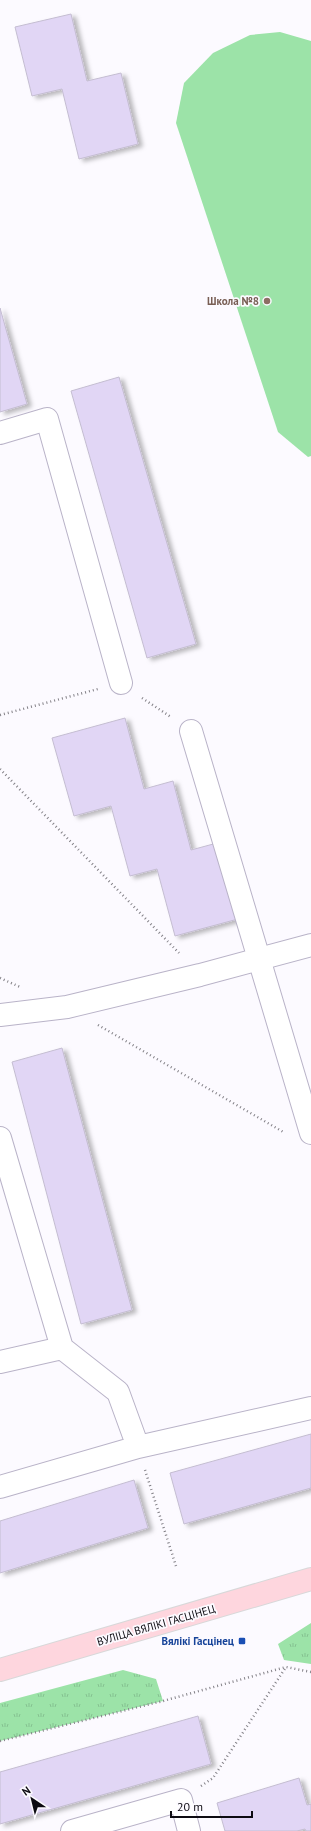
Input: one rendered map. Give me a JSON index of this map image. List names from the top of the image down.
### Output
{
  "streets": {
    "main road": ["ВУЛІЦА ВЯЛІКІ ГАСЦІНЕЦ"]
  },
  "places": {
    "other": ["Школа №8"],
    "transit": ["Вялікі Гасцінец"]
  },
  "scale_bar": "20 m",
  "north": "top left"
}
